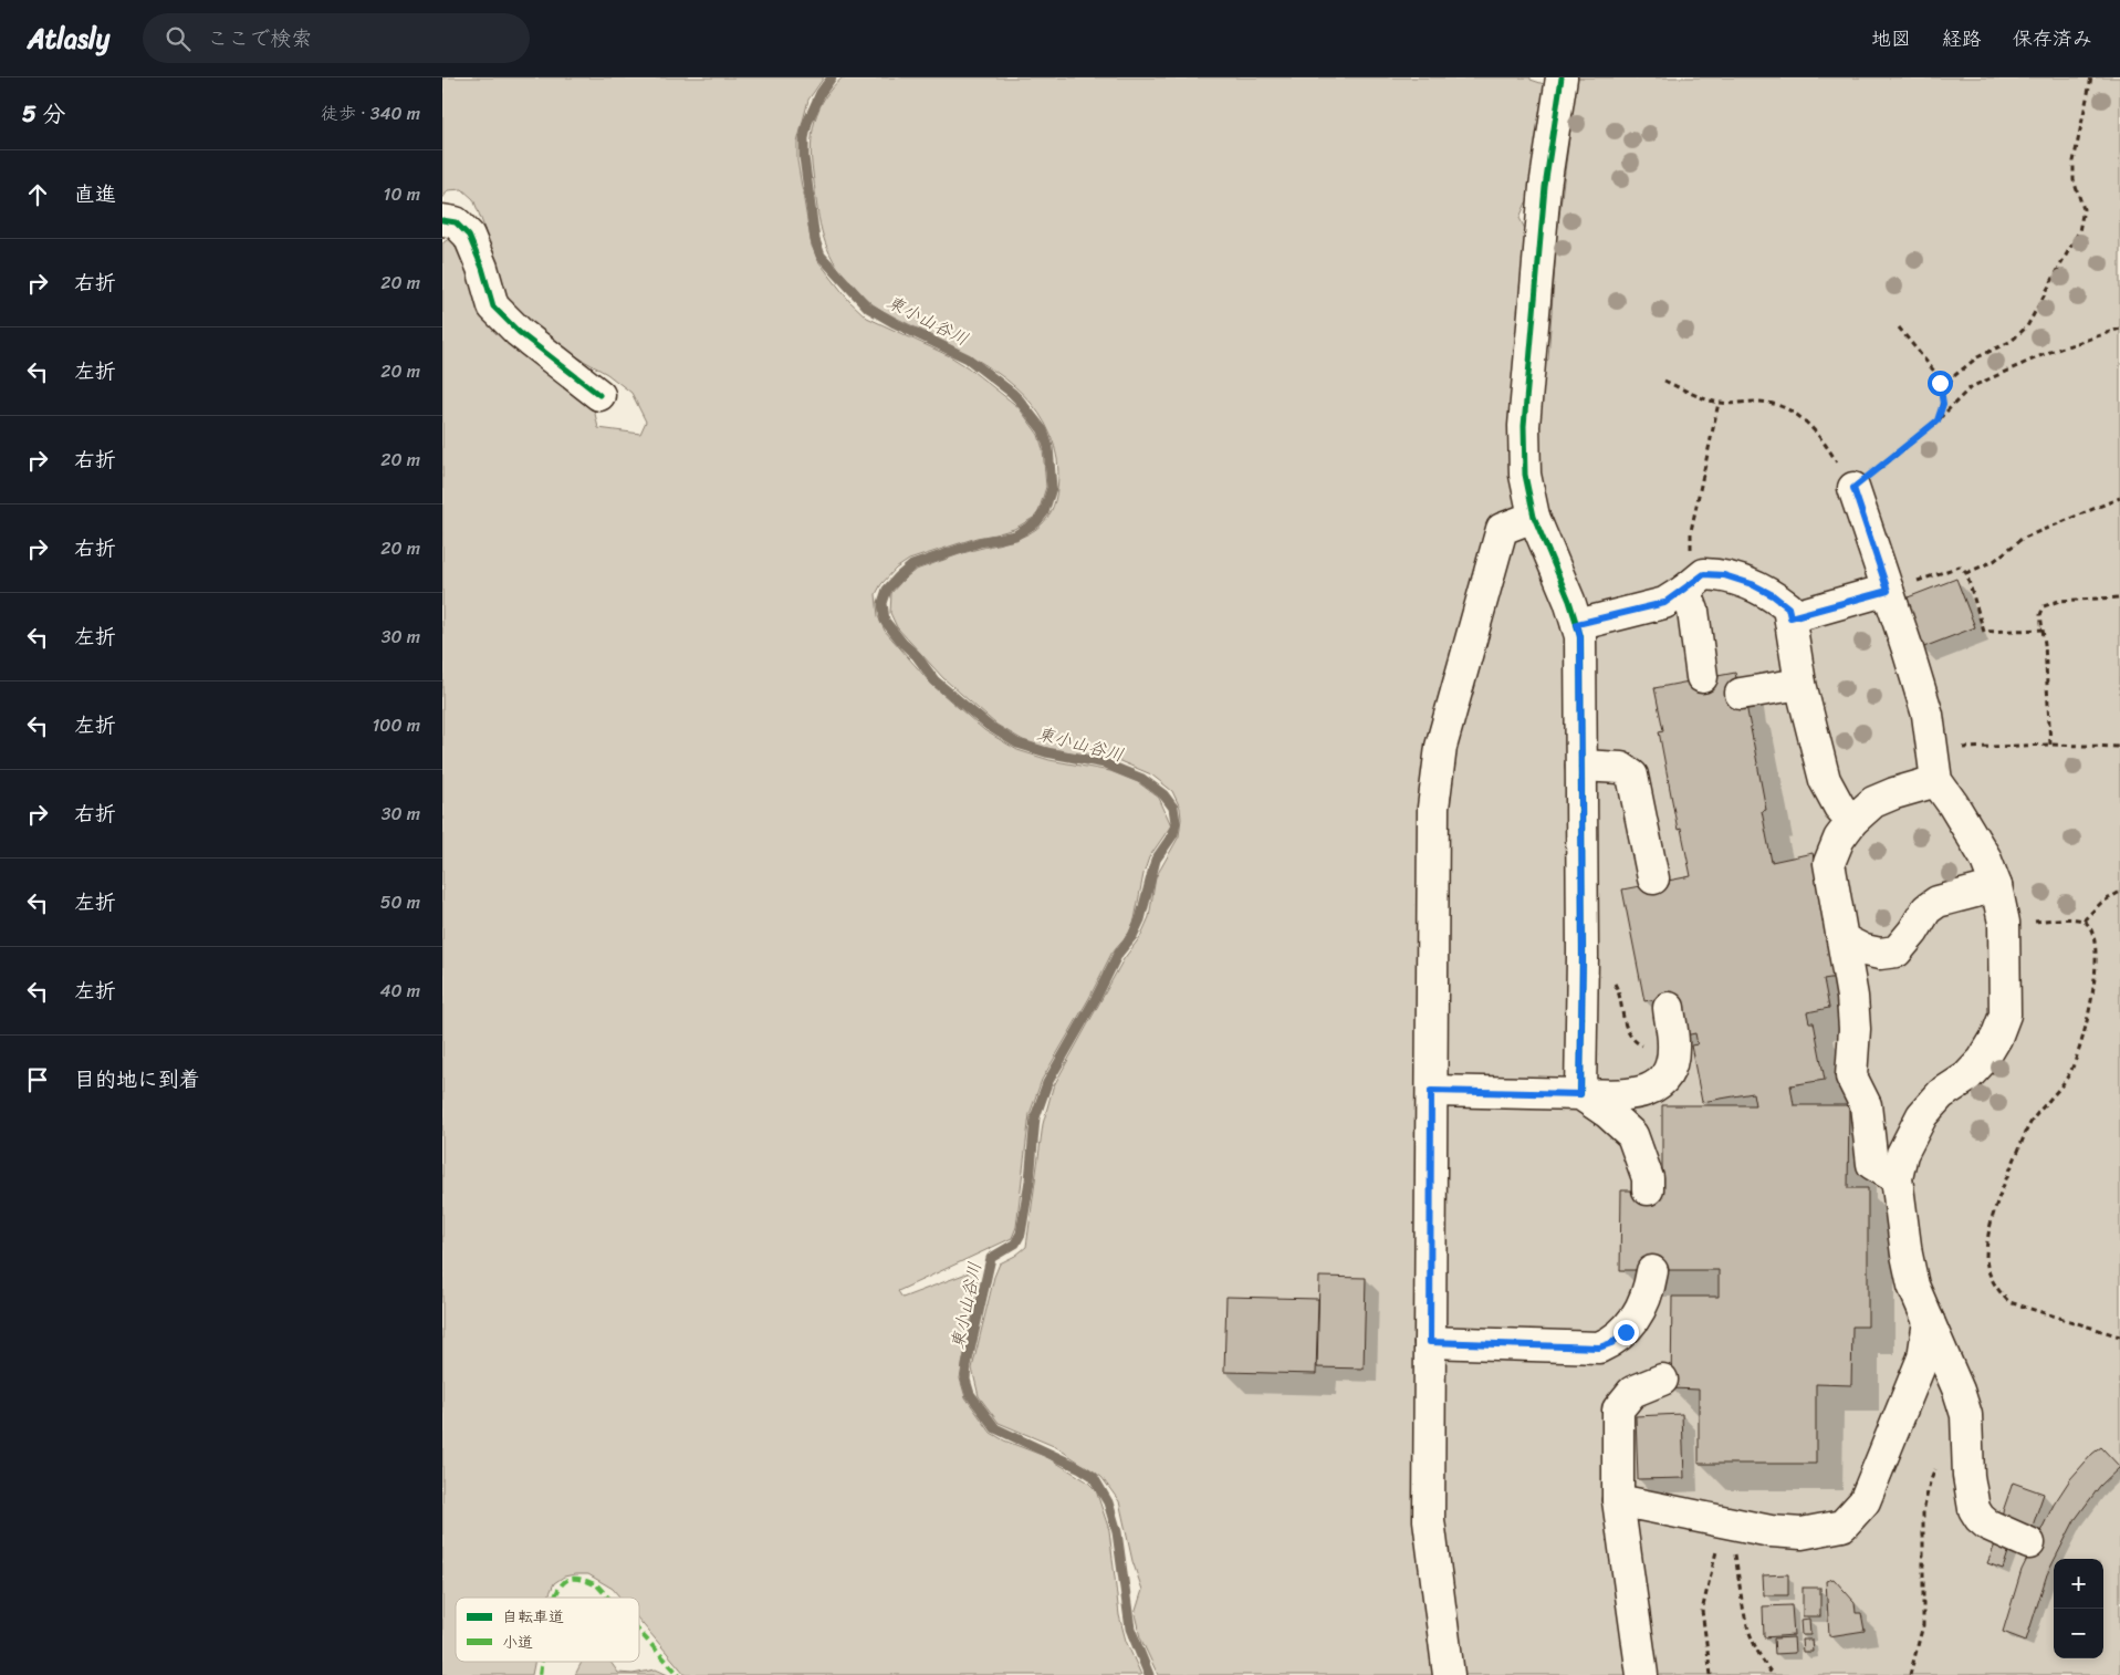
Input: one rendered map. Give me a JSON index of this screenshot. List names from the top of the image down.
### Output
{
  "water": ["東小山谷川"],
  "legend": ["自転車道", "小道"],
  "page": {
    "header": "Atlasly",
    "search": "ここで検索",
    "nav": ["地図", "経路", "保存済み"],
    "heading": ["5 分", "徒歩 · 340 m"],
    "list": [
      ["直進", "10 m"],
      ["右折", "20 m"],
      ["左折", "20 m"],
      ["右折", "20 m"],
      ["右折", "20 m"],
      ["左折", "30 m"],
      ["左折", "100 m"],
      ["右折", "30 m"],
      ["左折", "50 m"],
      ["左折", "40 m"],
      "目的地に到着"
    ],
    "map_buttons": ["+", "−"]
  }
}
